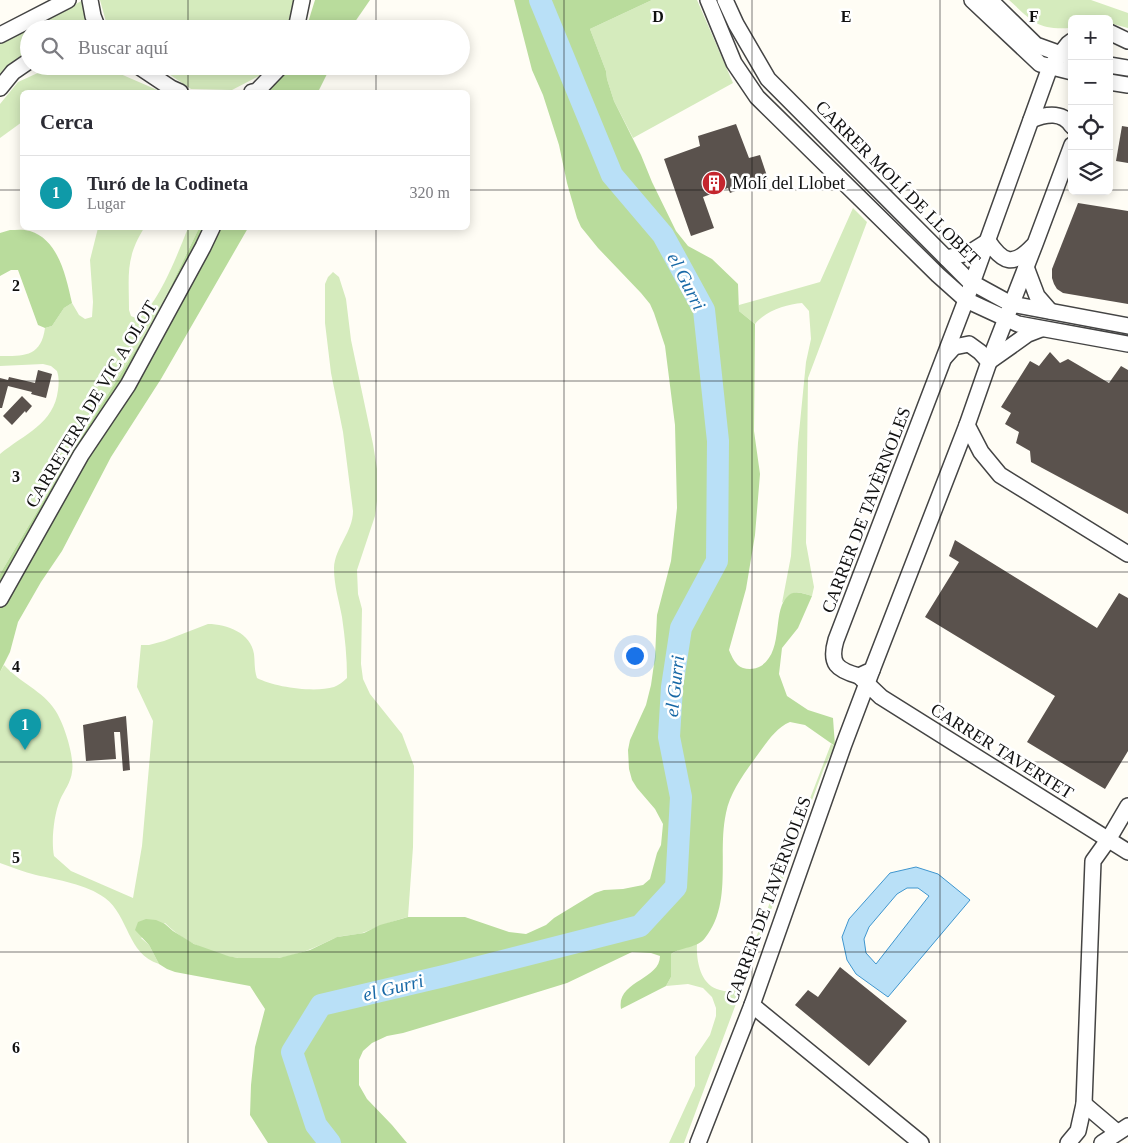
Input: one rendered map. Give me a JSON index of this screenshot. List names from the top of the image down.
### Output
{
  "streets": {
    "street": [
      "CARRER MOLÍ DE LLOBET",
      "CARRETERA DE VIC A OLOT",
      "CARRER DE TAVÈRNOLES",
      "CARRER TAVERTET"
    ]
  },
  "crossings": [
    ["CARRER MOLÍ DE LLOBET", "CARRER DE TAVÈRNOLES"],
    ["CARRER DE TAVÈRNOLES", "CARRER TAVERTET"]
  ],
  "water": ["el Gurri"],
  "places": {
    "building": ["Molí del Llobet"]
  },
  "page": {
    "map_buttons": ["+", "−"],
    "search": "Buscar aquí",
    "heading": "Cerca",
    "list": [
      {
        "mark": "1",
        "name": "Turó de la Codineta",
        "note": "Lugar",
        "value": "320 m"
      }
    ],
    "pins": "1"
  },
  "grid": {
    "columns": ["D", "E", "F"],
    "rows": [
      "2",
      "3",
      "4",
      "5",
      "6"
    ]
  }
}
